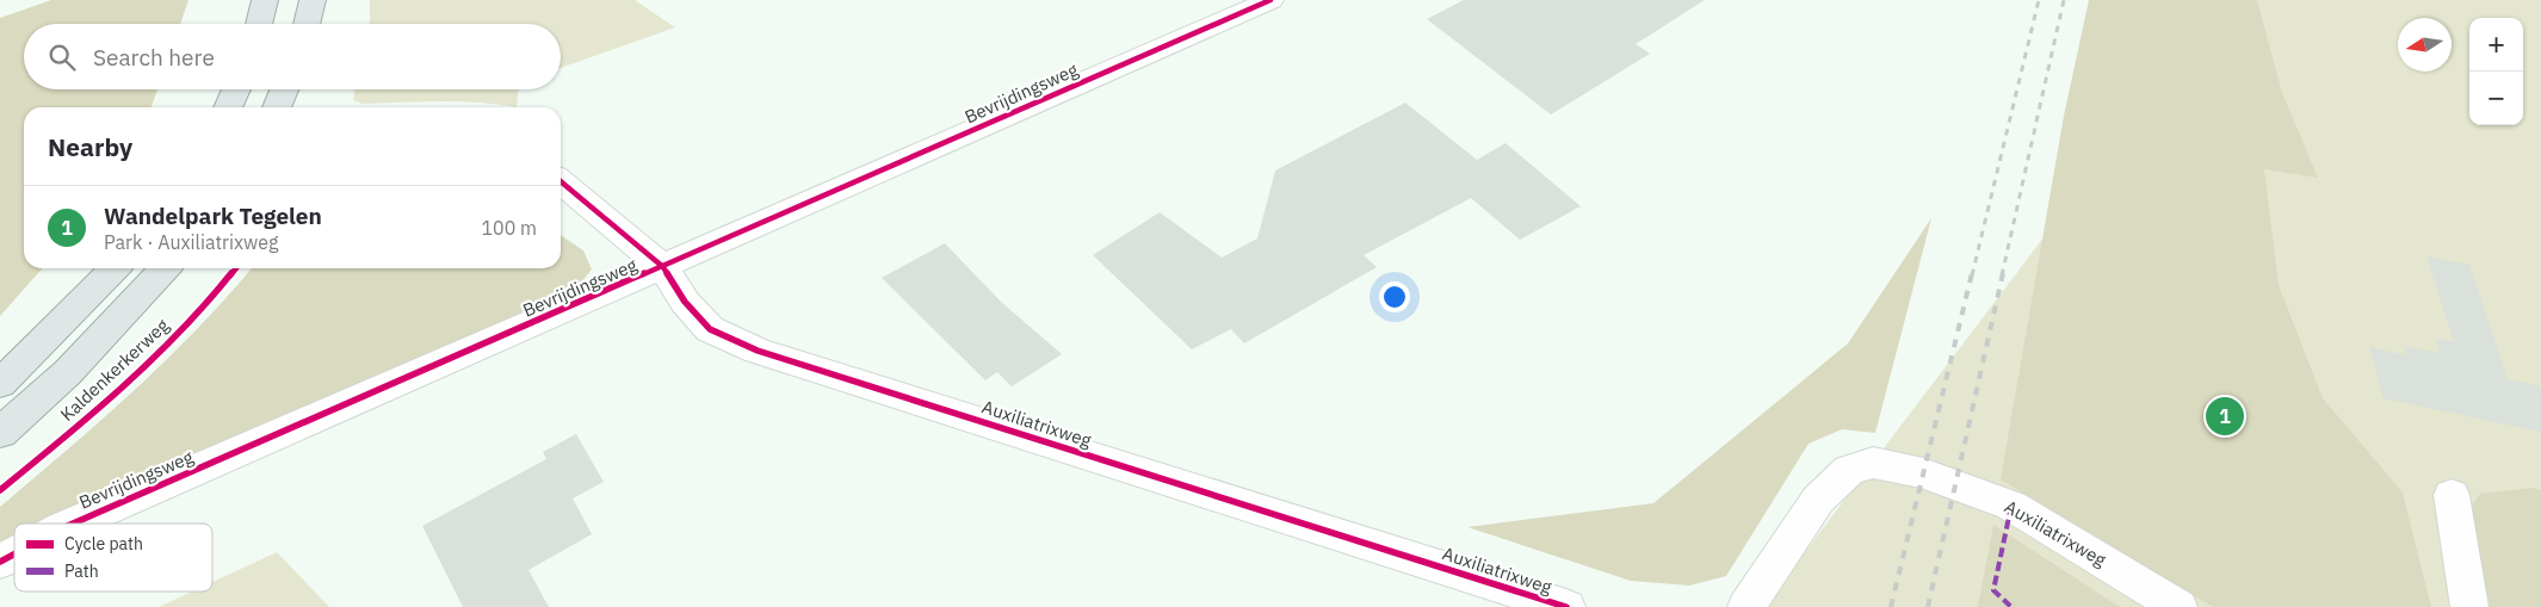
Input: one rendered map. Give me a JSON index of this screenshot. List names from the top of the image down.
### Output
{
  "streets": {
    "main road": ["Kaldenkerkerweg"],
    "street": ["Bevrijdingsweg", "Auxiliatrixweg"]
  },
  "crossings": [
    ["Bevrijdingsweg", "Auxiliatrixweg"]
  ],
  "legend": ["Cycle path", "Path"],
  "north": "left",
  "page": {
    "map_buttons": ["+", "−"],
    "search": "Search here",
    "heading": "Nearby",
    "list": [
      {
        "mark": "1",
        "name": "Wandelpark Tegelen",
        "note": "Park · Auxiliatrixweg",
        "value": "100 m"
      }
    ],
    "pins": "1"
  }
}
